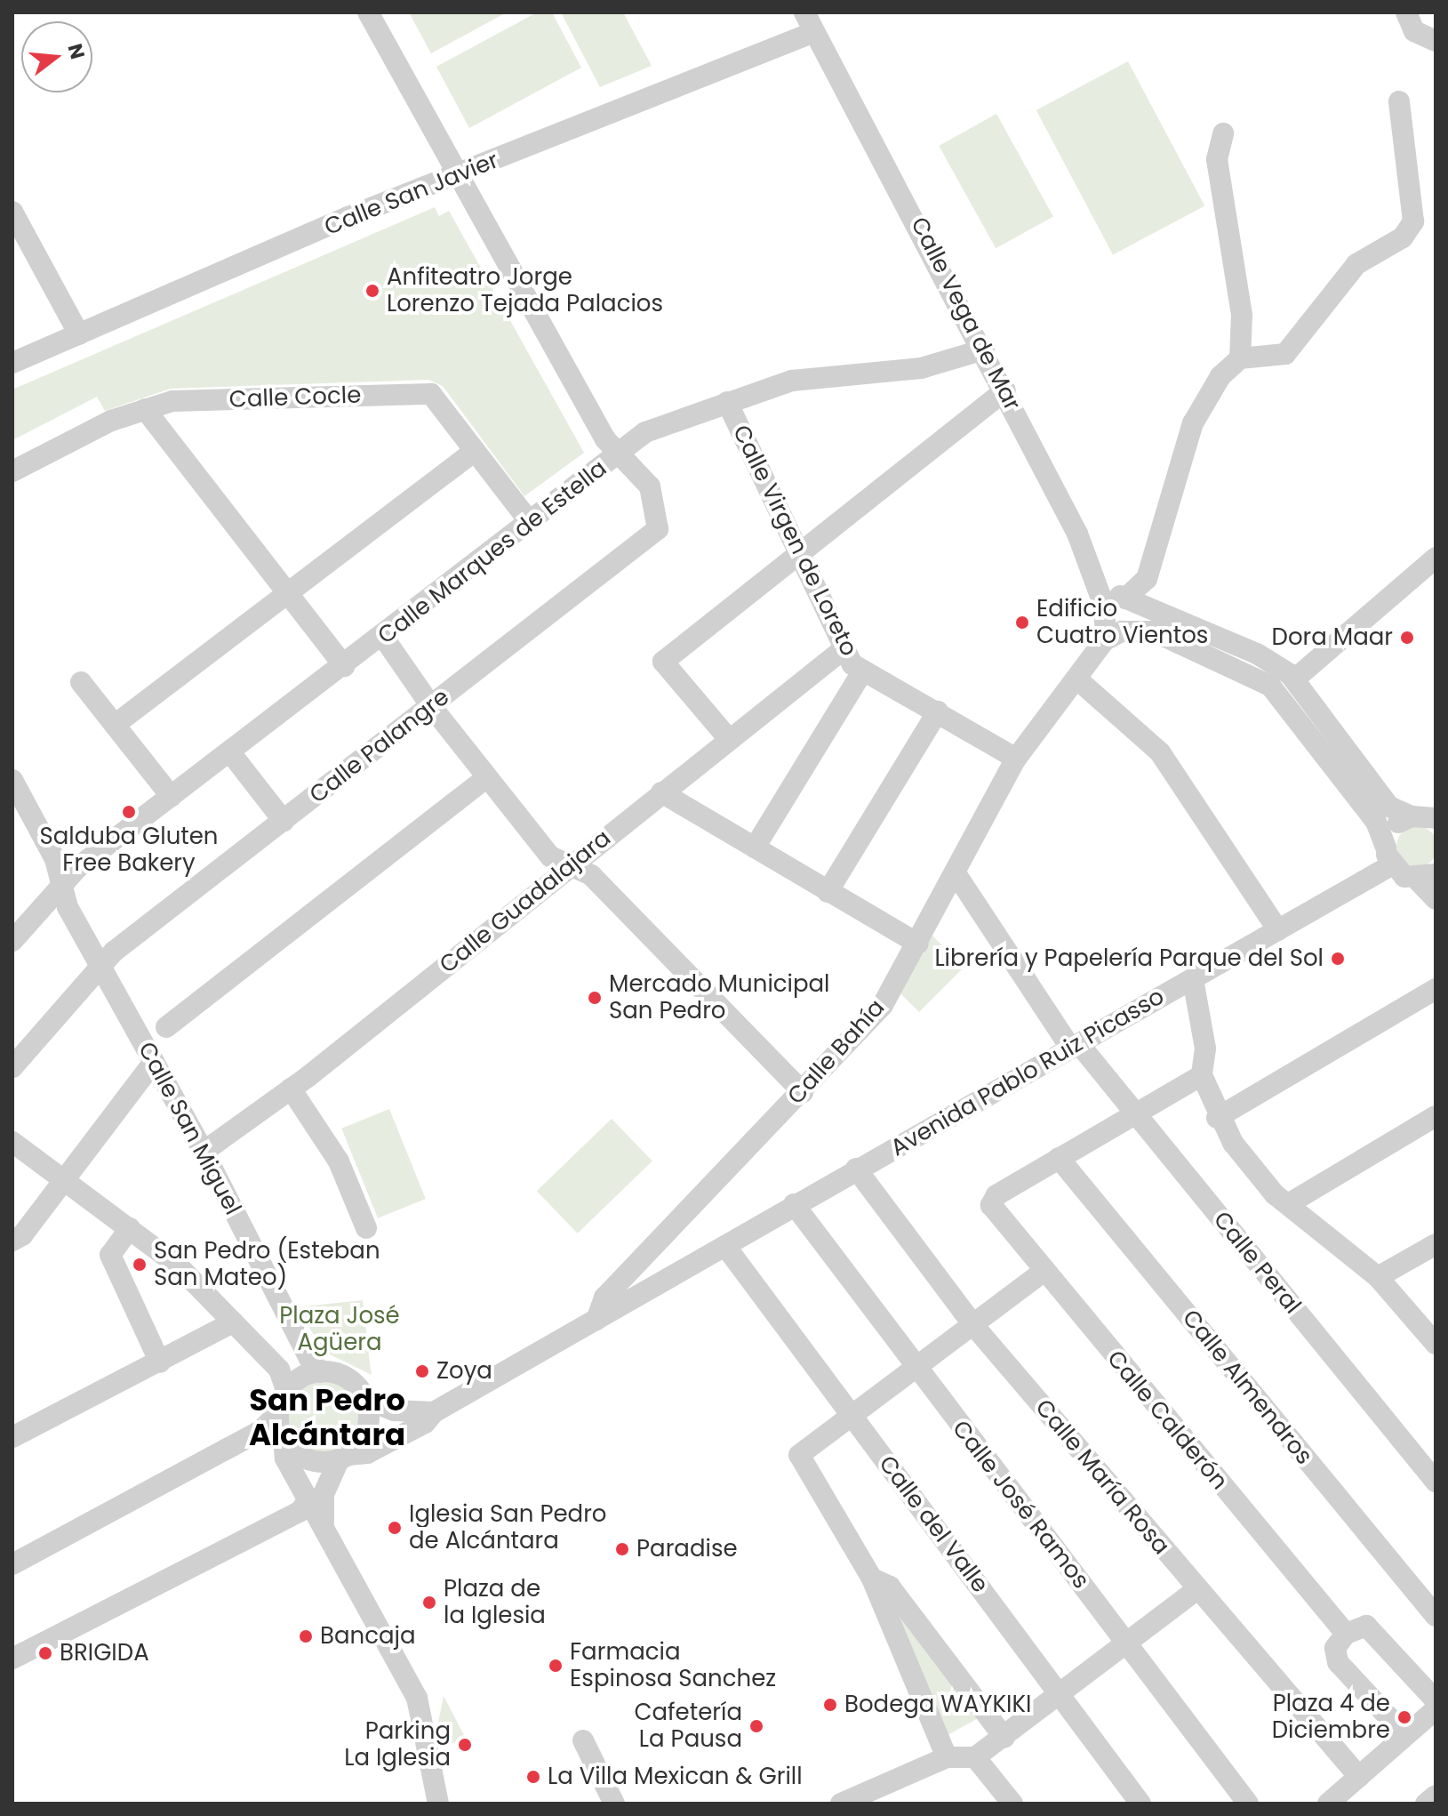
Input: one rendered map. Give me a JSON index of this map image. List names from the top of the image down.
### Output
{
  "streets": {
    "street": [
      "Calle San Javier",
      "Calle Vega de Mar",
      "Calle Cocle",
      "Calle Virgen de Loreto",
      "Calle Marques de Estella",
      "Calle Palangre",
      "Calle Guadalajara",
      "Calle Bahía",
      "Avenida Pablo Ruiz Picasso",
      "Calle San Miguel",
      "Calle Peral",
      "Calle Almendros",
      "Calle Calderón",
      "Calle María Rosa",
      "Calle José Ramos",
      "Calle del Valle"
    ]
  },
  "crossings": [
    ["Calle San Javier", "Calle Vega de Mar"],
    ["Calle Vega de Mar", "Calle Marques de Estella"],
    ["Calle Vega de Mar", "Calle Bahía"],
    ["Calle Cocle", "Calle Marques de Estella"],
    ["Calle Virgen de Loreto", "Calle Marques de Estella"],
    ["Calle Virgen de Loreto", "Calle Guadalajara"],
    ["Calle Virgen de Loreto", "Calle Bahía"],
    ["Calle Marques de Estella", "Calle Palangre"],
    ["Calle Marques de Estella", "Calle San Miguel"],
    ["Calle Palangre", "Calle San Miguel"],
    ["Calle Guadalajara", "Calle San Miguel"],
    ["Calle Bahía", "Avenida Pablo Ruiz Picasso"],
    ["Calle Bahía", "Calle Peral"],
    ["Avenida Pablo Ruiz Picasso", "Calle San Miguel"],
    ["Avenida Pablo Ruiz Picasso", "Calle Peral"],
    ["Avenida Pablo Ruiz Picasso", "Calle María Rosa"],
    ["Avenida Pablo Ruiz Picasso", "Calle José Ramos"],
    ["Avenida Pablo Ruiz Picasso", "Calle del Valle"],
    ["Calle Almendros", "Calle Calderón"]
  ],
  "districts": ["San Pedro Alcántara"],
  "parks": ["Plaza José Agüera"],
  "places": [
    "Anfiteatro Jorge Lorenzo Tejada Palacios",
    "Edificio Cuatro Vientos",
    "Dora Maar",
    "Salduba Gluten Free Bakery",
    "Librería y Papelería Parque del Sol",
    "Mercado Municipal San Pedro",
    "San Pedro (Esteban San Mateo)",
    "Zoya",
    "Iglesia San Pedro de Alcántara",
    "Paradise",
    "Plaza de la Iglesia",
    "Bancaja",
    "BRIGIDA",
    "Farmacia Espinosa Sanchez",
    "Bodega WAYKIKI",
    "Plaza 4 de Diciembre",
    "Cafetería La Pausa",
    "Parking La Iglesia",
    "La Villa Mexican & Grill"
  ],
  "north": "right"
}
